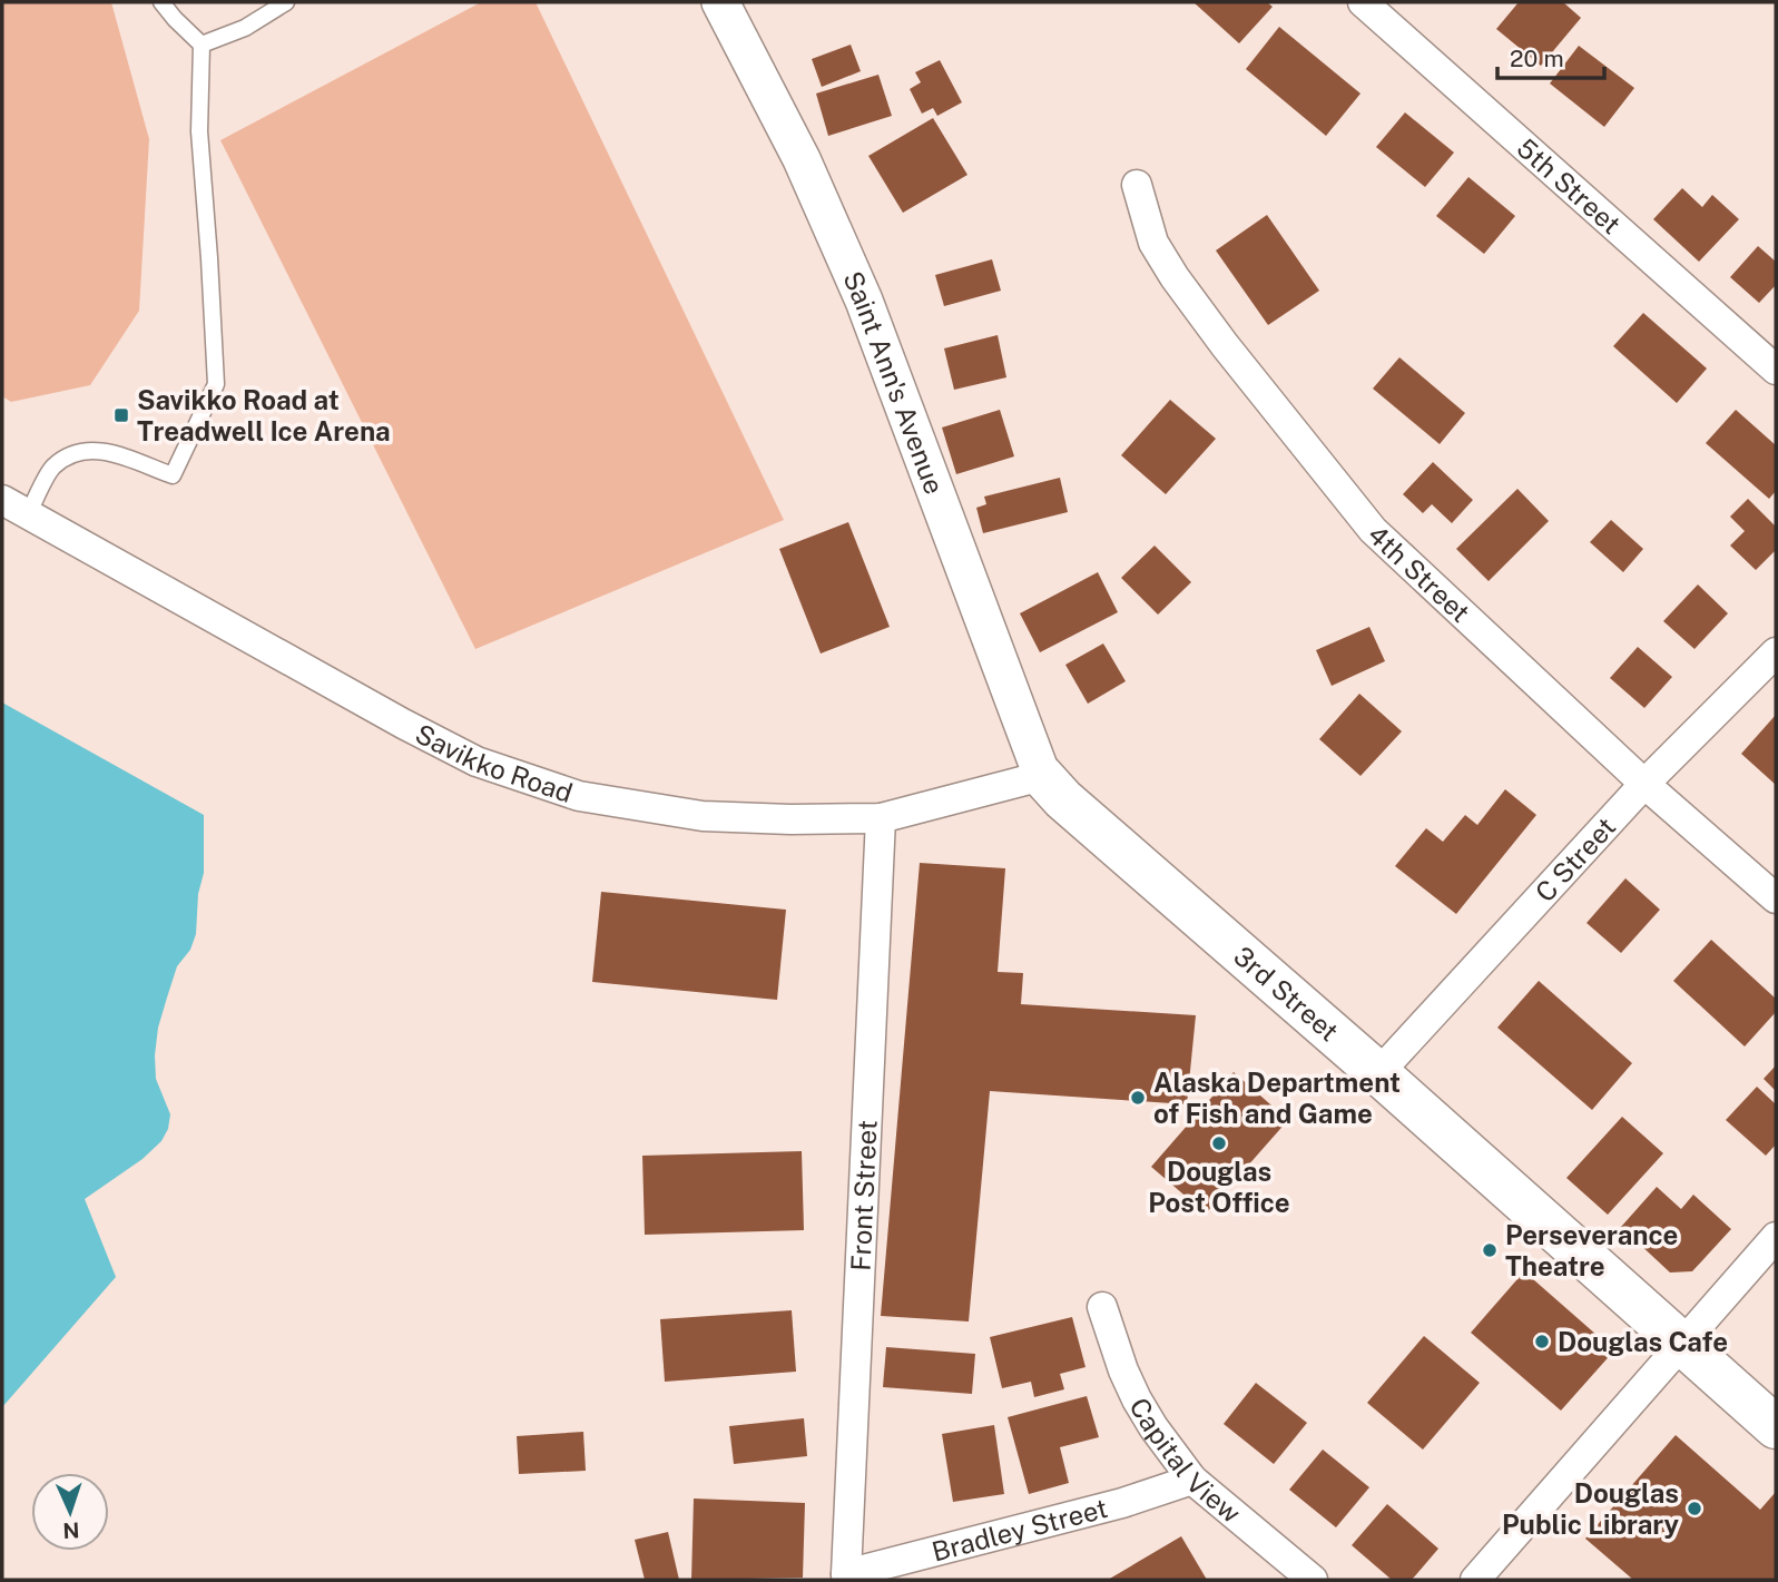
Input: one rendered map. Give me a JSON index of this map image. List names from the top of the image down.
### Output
{
  "streets": {
    "main road": ["3rd Street"],
    "street": [
      "5th Street",
      "Saint Ann's Avenue",
      "4th Street",
      "Savikko Road",
      "C Street",
      "Front Street",
      "Capital View",
      "Bradley Street"
    ]
  },
  "crossings": [
    ["Saint Ann's Avenue", "Savikko Road"],
    ["Saint Ann's Avenue", "3rd Street"],
    ["4th Street", "C Street"],
    ["Savikko Road", "3rd Street"],
    ["Savikko Road", "Front Street"],
    ["C Street", "3rd Street"],
    ["Front Street", "Bradley Street"],
    ["Capital View", "Bradley Street"]
  ],
  "places": {
    "transit": ["Savikko Road at Treadwell Ice Arena"],
    "other": [
      "Alaska Department of Fish and Game",
      "Douglas Post Office",
      "Perseverance Theatre",
      "Douglas Cafe",
      "Douglas Public Library"
    ]
  },
  "scale_bar": "20 m",
  "north": "bottom"
}
